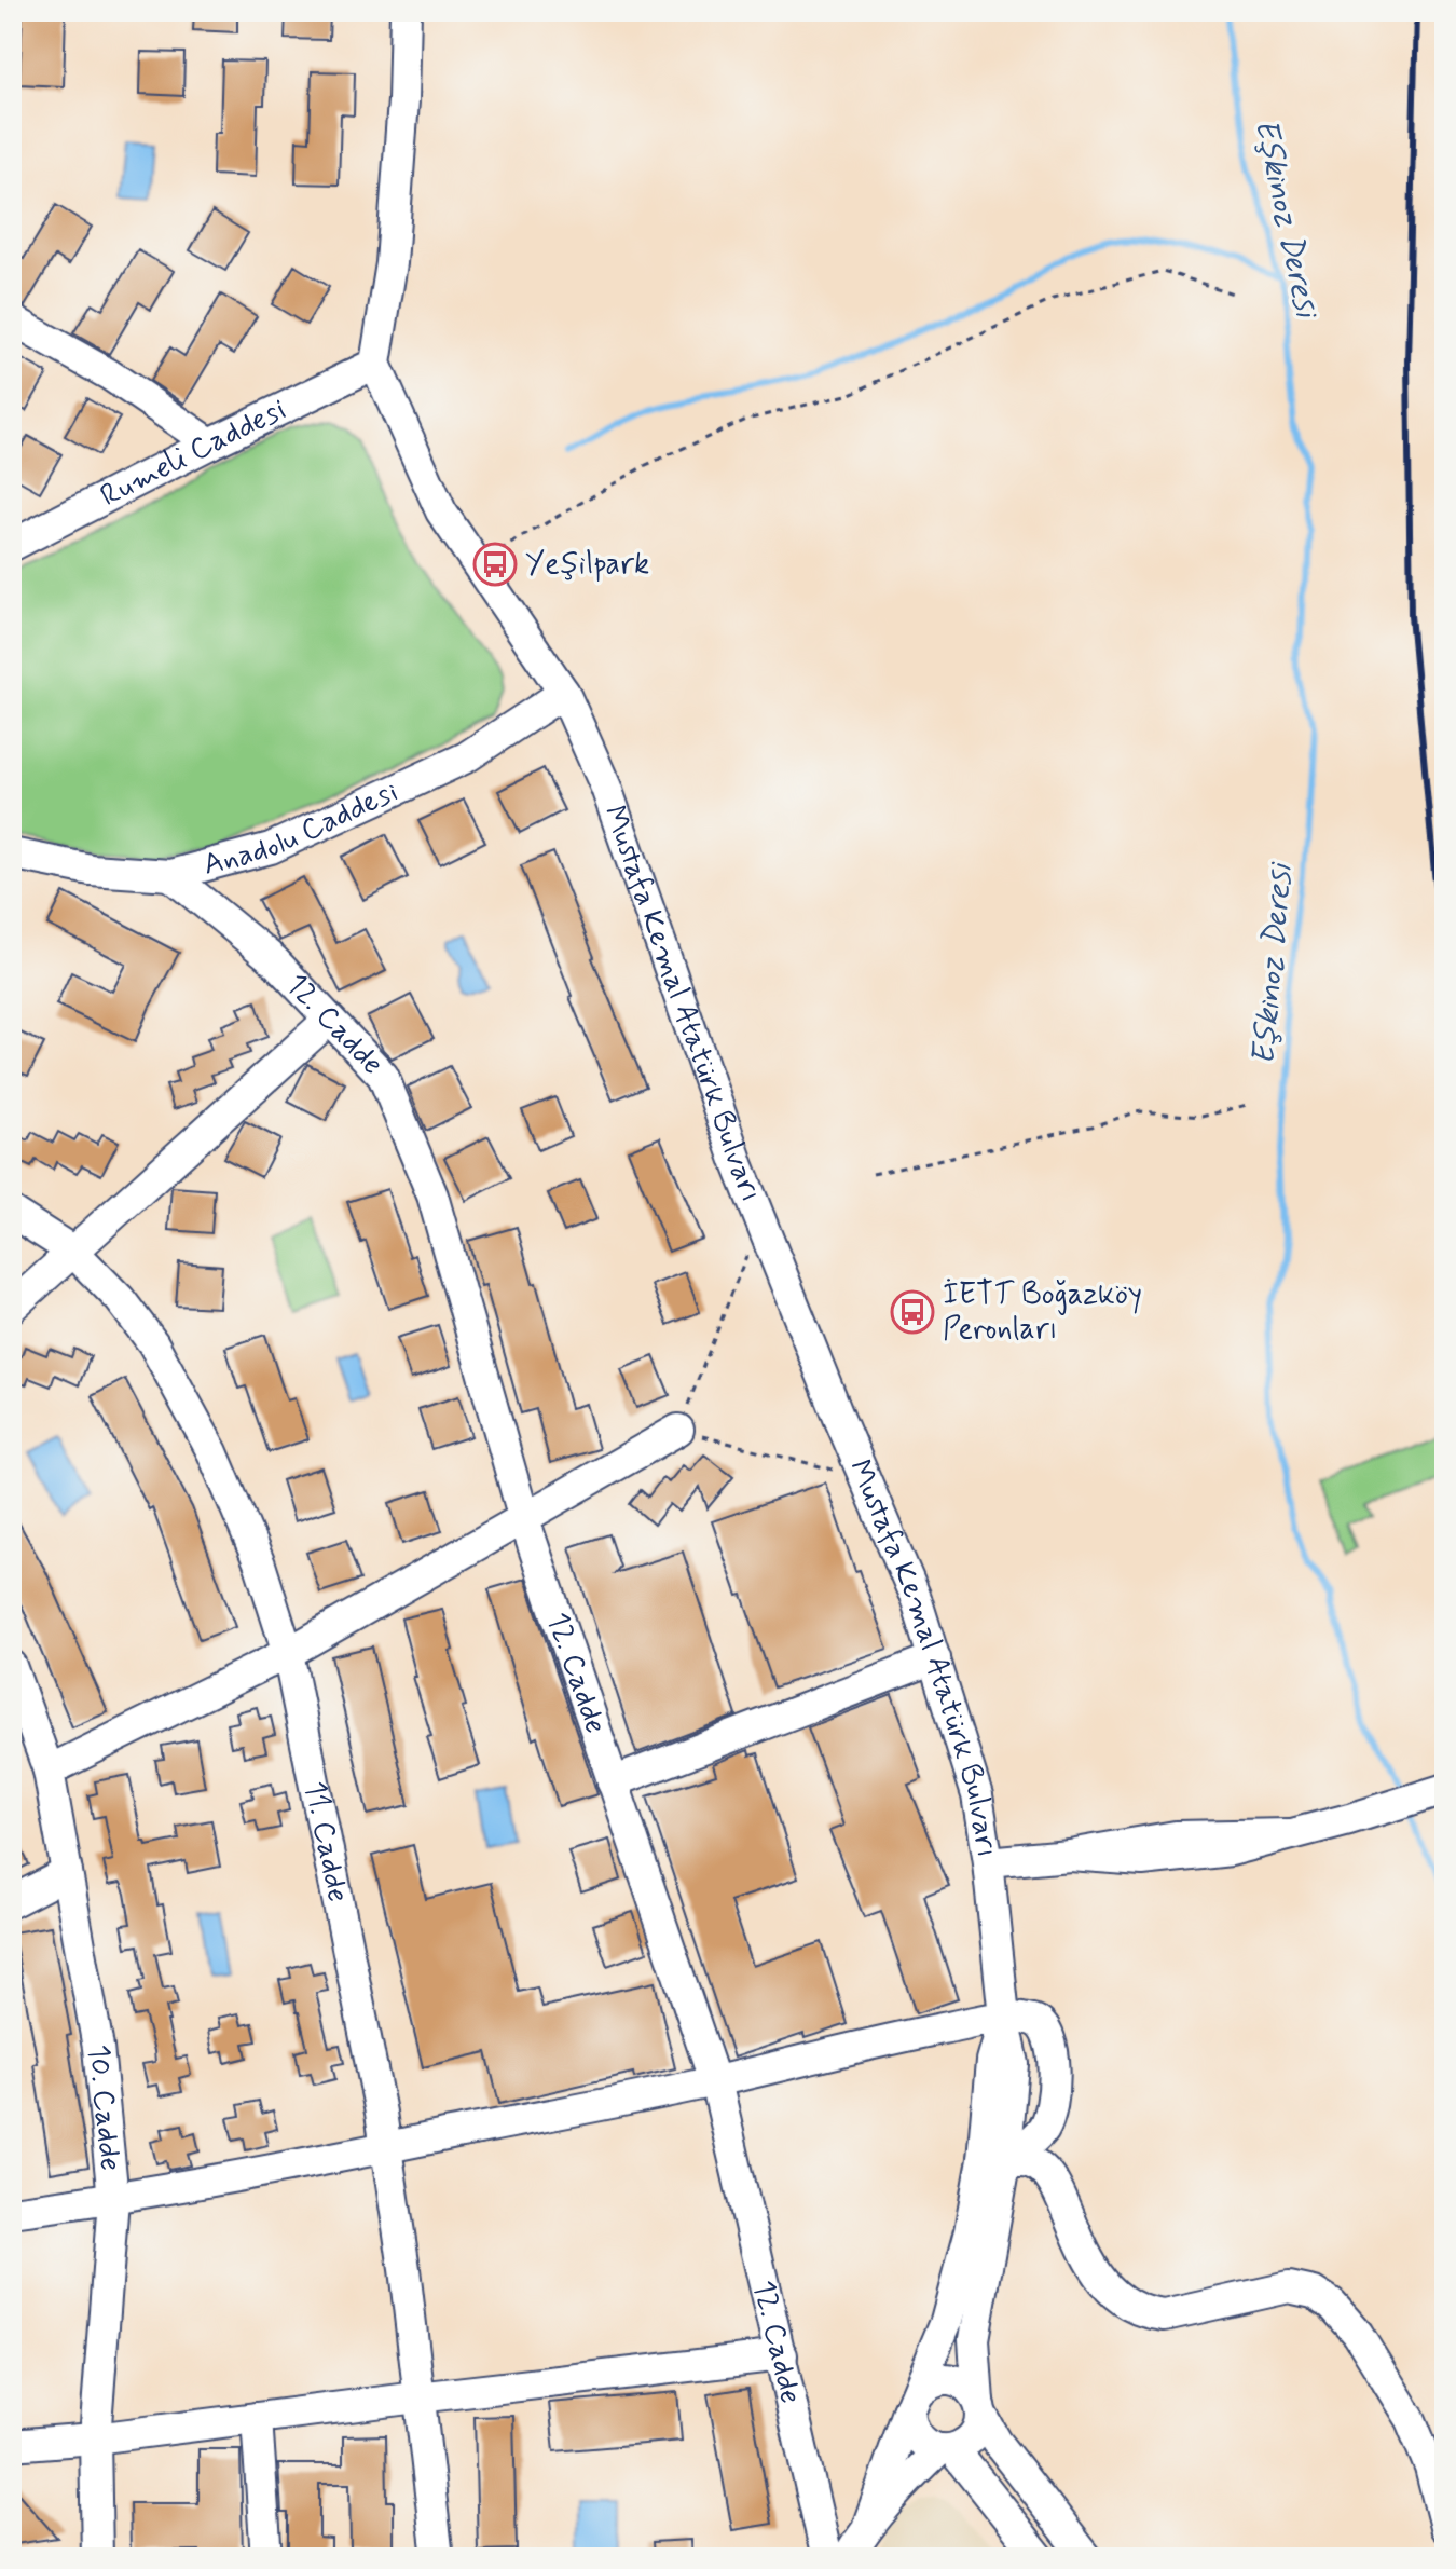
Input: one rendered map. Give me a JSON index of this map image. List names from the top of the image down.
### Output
{
  "streets": {
    "street": [
      "Rumeli Caddesi",
      "Anadolu Caddesi",
      "Mustafa Kemal Atatürk Bulvarı",
      "12. Cadde",
      "11. Cadde",
      "10. Cadde"
    ]
  },
  "crossings": [
    ["Rumeli Caddesi", "Mustafa Kemal Atatürk Bulvarı"],
    ["Anadolu Caddesi", "Mustafa Kemal Atatürk Bulvarı"],
    ["Anadolu Caddesi", "12. Cadde"]
  ],
  "water": ["Eşkinoz Deresi"],
  "places": {
    "bus stop": ["Yeşilpark", "İETT Boğazköy Peronları"]
  }
}
